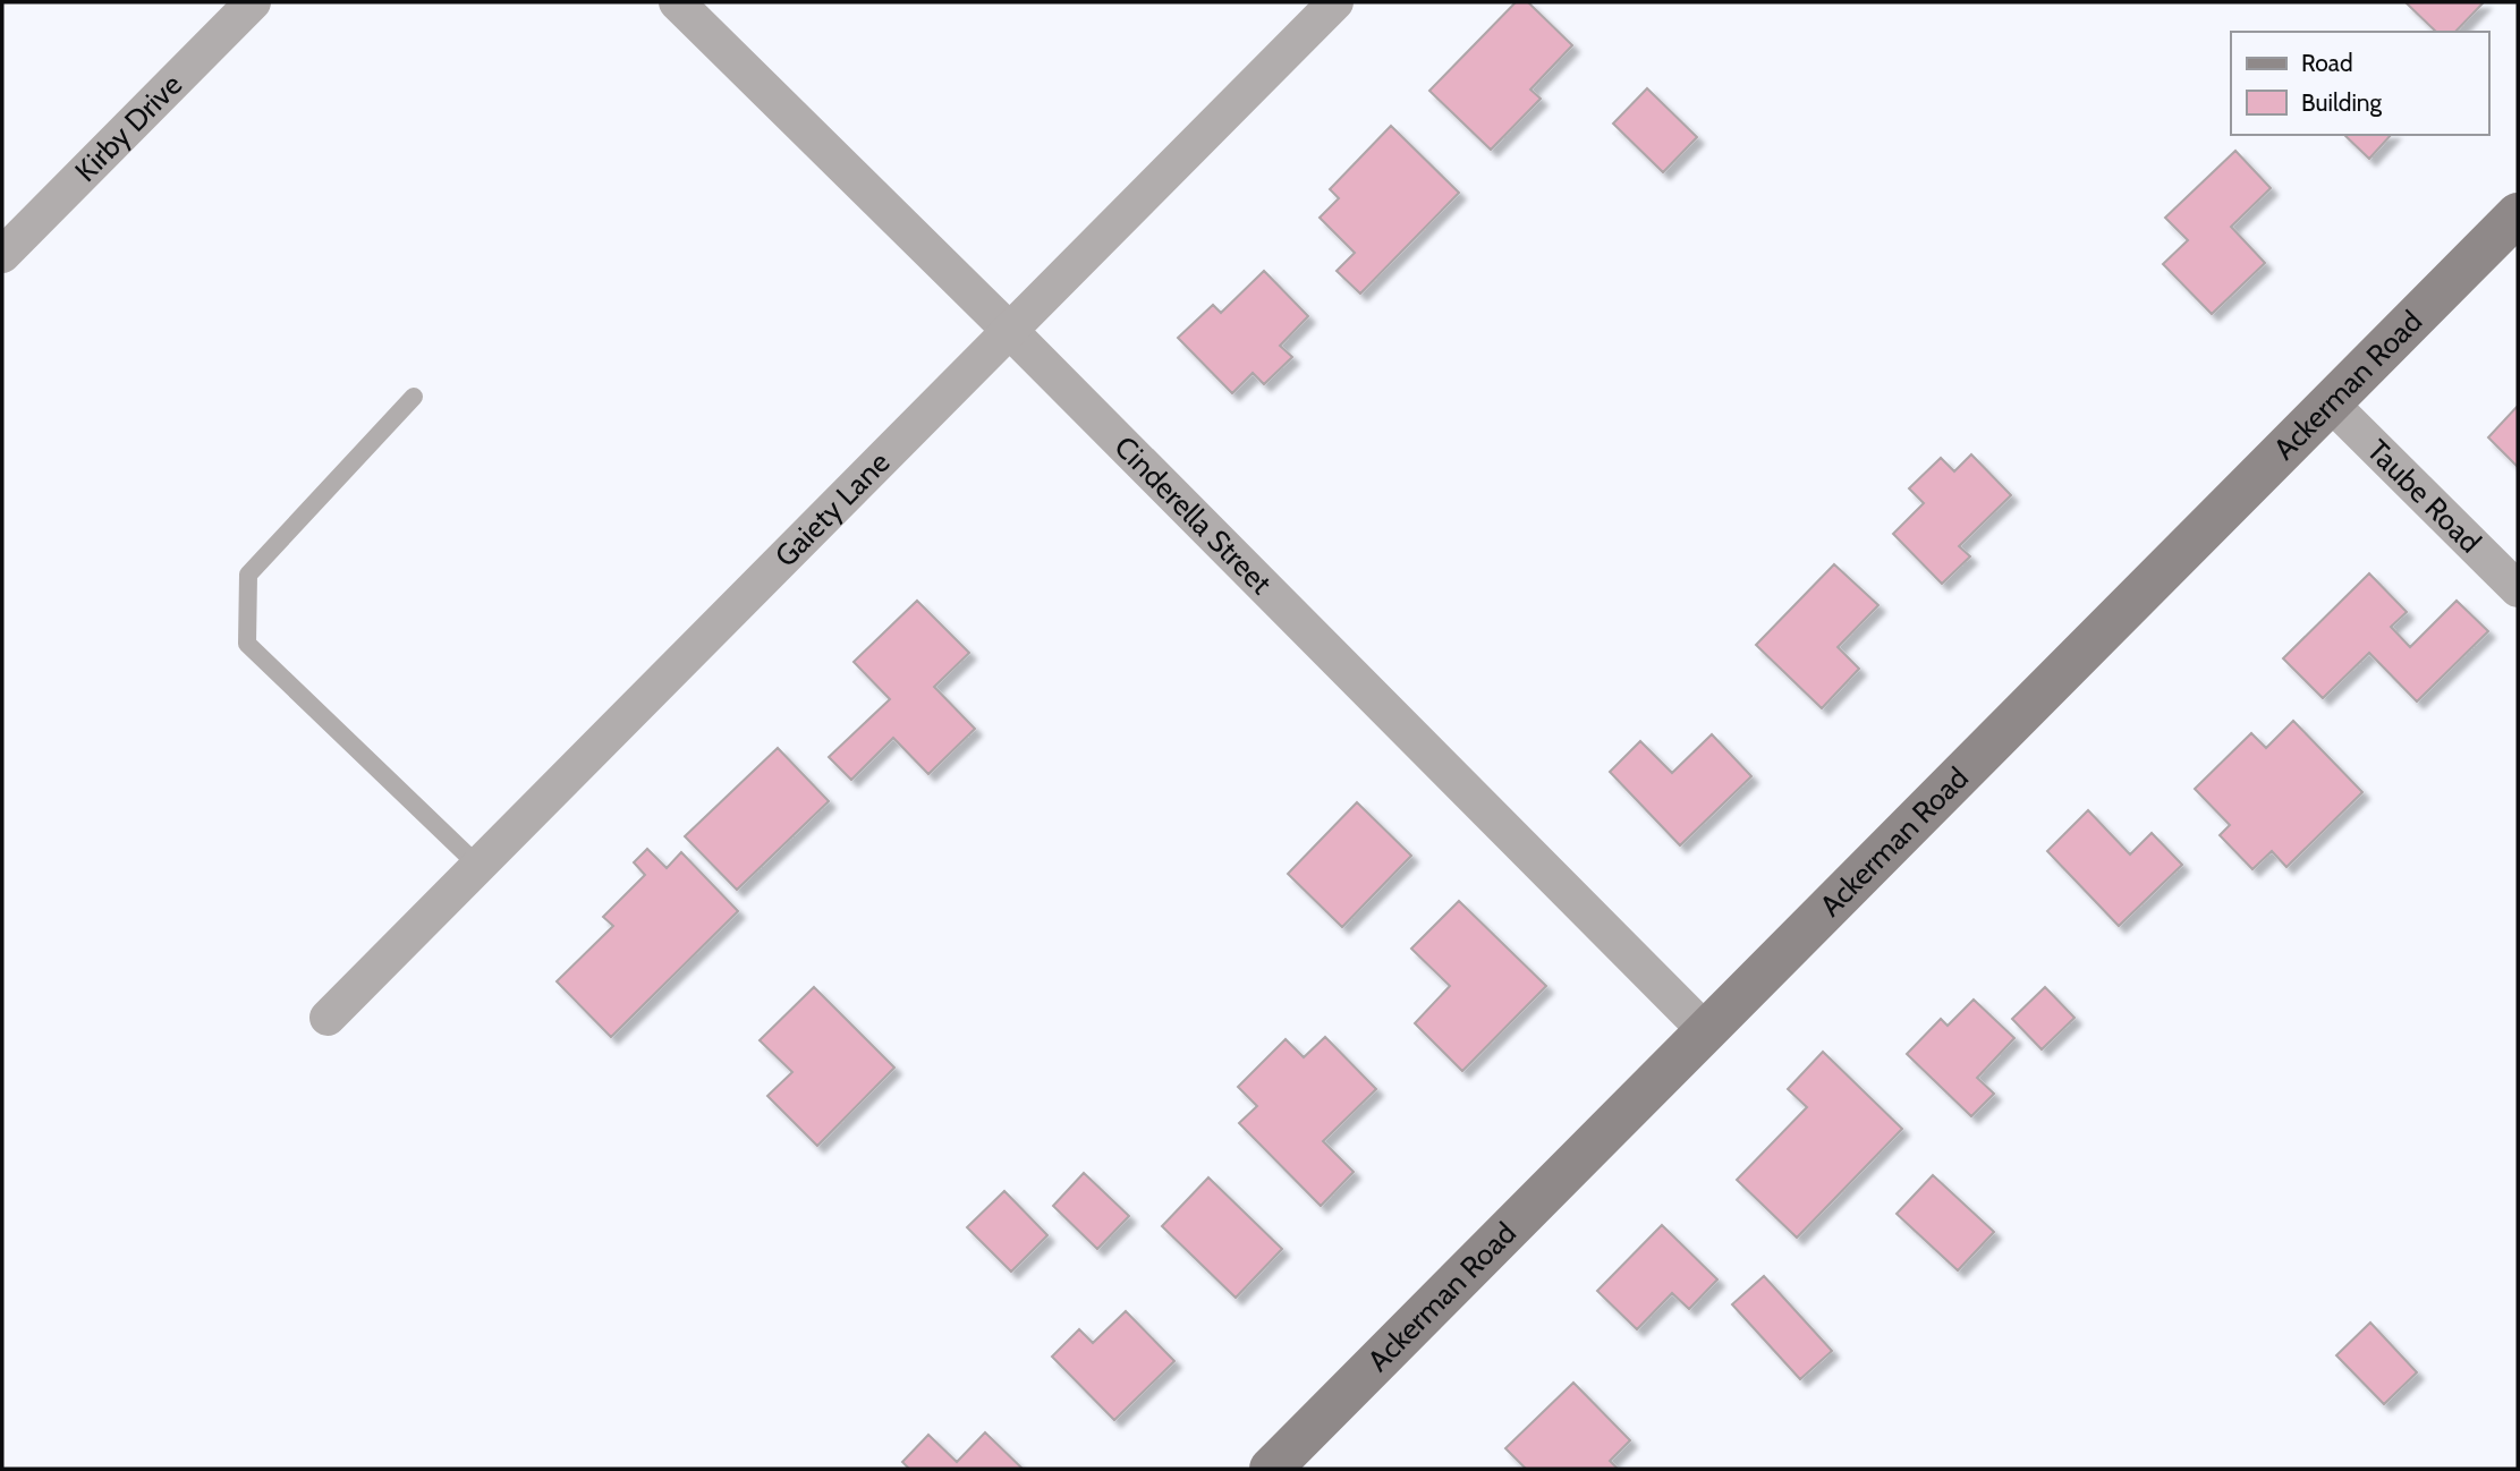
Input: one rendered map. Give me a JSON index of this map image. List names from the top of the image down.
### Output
{
  "streets": {
    "street": [
      "Kirby Drive",
      "Ackerman Road",
      "Taube Road",
      "Gaiety Lane",
      "Cinderella Street"
    ]
  },
  "crossings": [
    ["Ackerman Road", "Taube Road"],
    ["Ackerman Road", "Cinderella Street"],
    ["Gaiety Lane", "Cinderella Street"]
  ],
  "legend": ["Road", "Building"]
}
